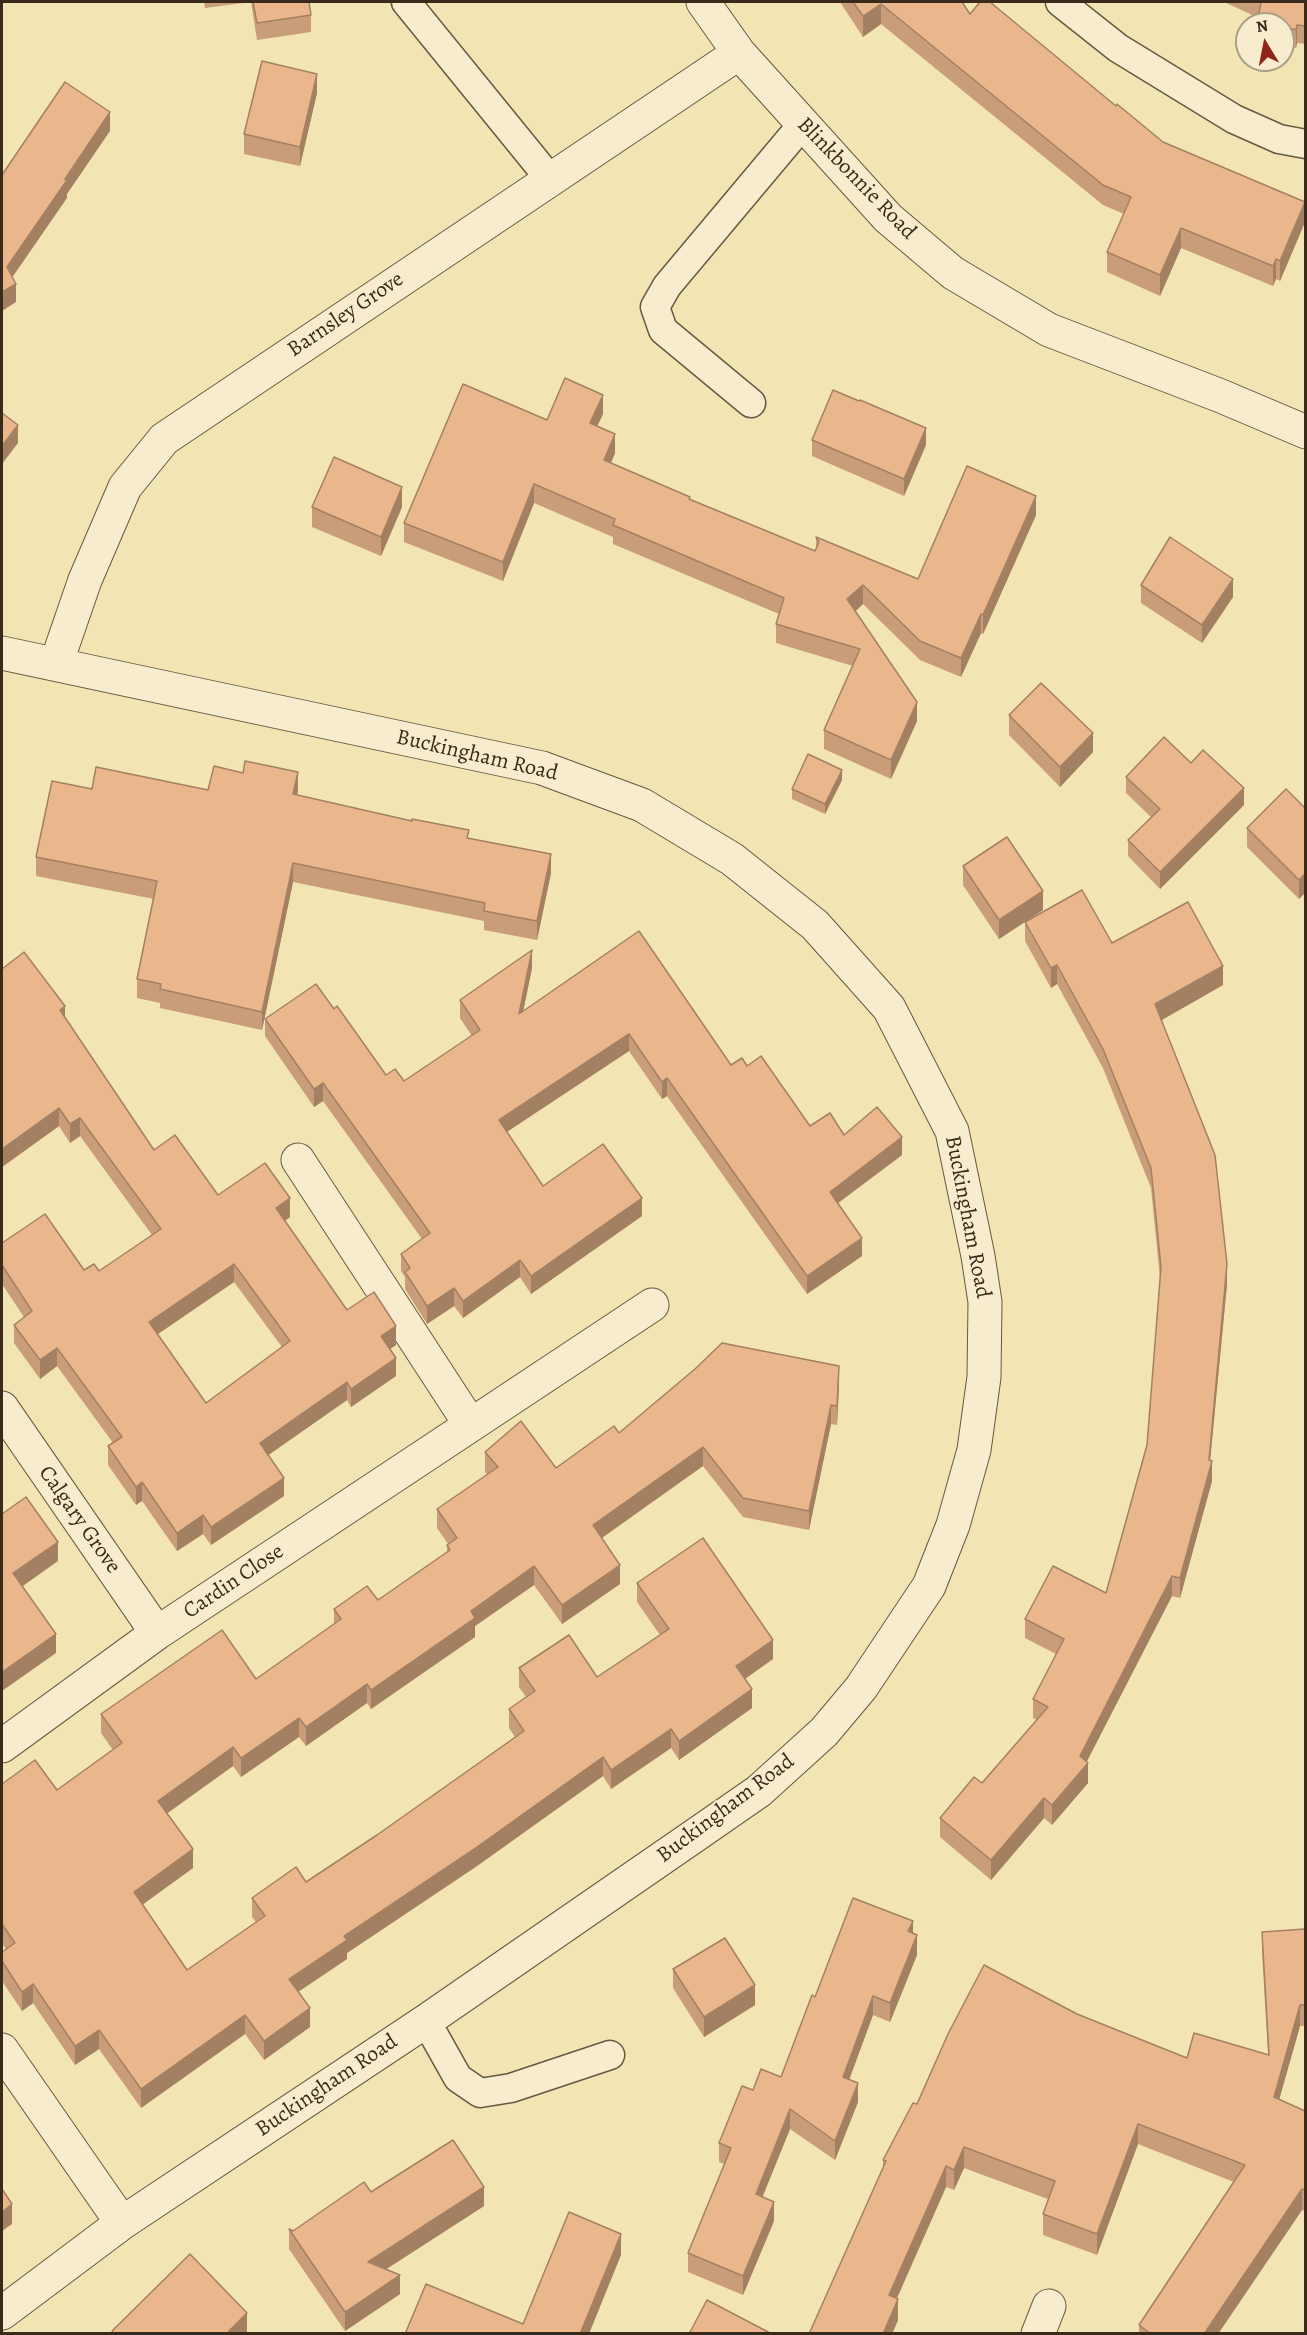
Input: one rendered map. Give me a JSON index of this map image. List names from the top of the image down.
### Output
{
  "streets": {
    "street": [
      "Blinkbonnie Road",
      "Barnsley Grove",
      "Buckingham Road",
      "Calgary Grove",
      "Cardin Close"
    ]
  },
  "crossings": [
    ["Blinkbonnie Road", "Barnsley Grove"],
    ["Barnsley Grove", "Buckingham Road"],
    ["Calgary Grove", "Cardin Close"]
  ],
  "north": "top"
}
